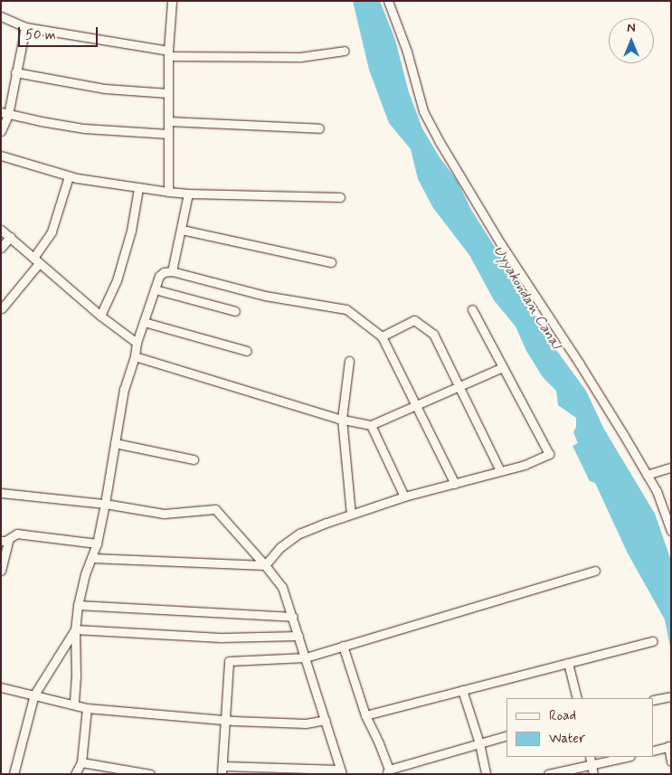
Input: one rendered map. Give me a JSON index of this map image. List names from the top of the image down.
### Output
{
  "water": ["Uyyakondan Canal"],
  "legend": ["Road", "Water"],
  "scale_bar": "50 m",
  "north": "top"
}
